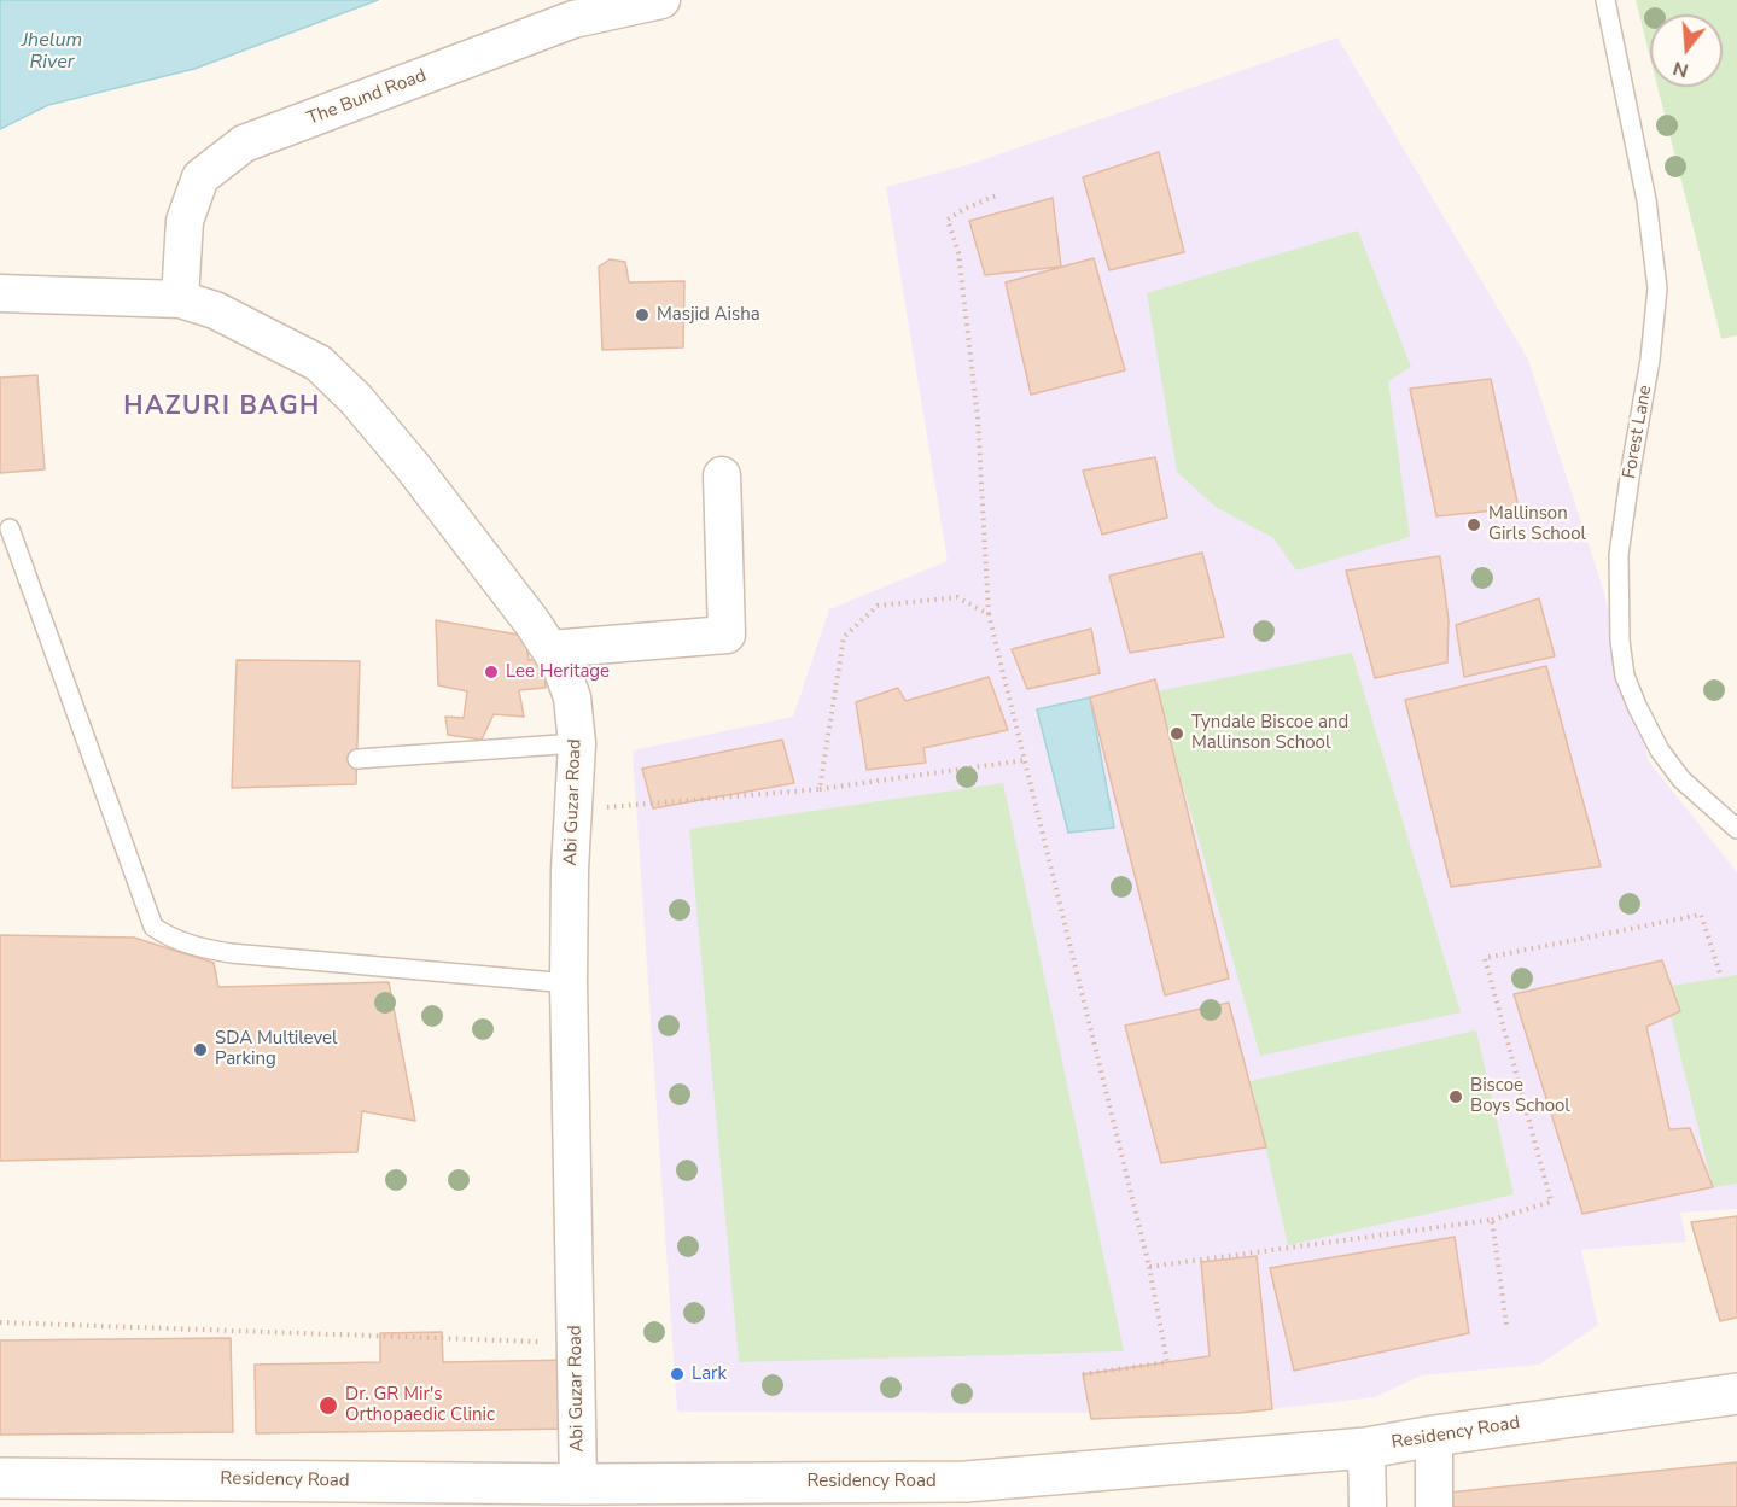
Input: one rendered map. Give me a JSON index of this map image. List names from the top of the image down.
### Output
{
  "streets": {
    "main road": ["Residency Road"],
    "street": ["The Bund Road", "Abi Guzar Road"],
    "lane": ["Forest Lane"]
  },
  "crossings": [
    ["The Bund Road", "Abi Guzar Road"],
    ["Abi Guzar Road", "Residency Road"]
  ],
  "districts": ["HAZURI BAGH"],
  "water": ["Jhelum River"],
  "places": [
    "Masjid Aisha",
    "Mallinson Girls School",
    "Lee Heritage",
    "Tyndale Biscoe and Mallinson School",
    "SDA Multilevel Parking",
    "Biscoe Boys School",
    "Lark",
    "Dr. GR Mir's Orthopaedic Clinic"
  ],
  "north": "bottom"
}
